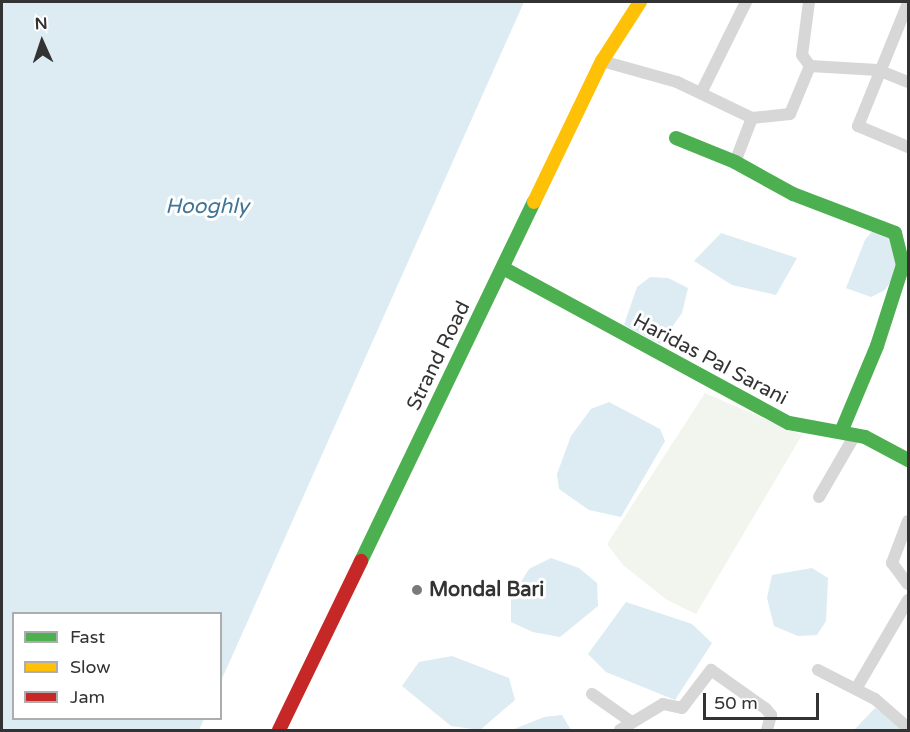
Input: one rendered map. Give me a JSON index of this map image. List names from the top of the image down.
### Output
{
  "streets": {
    "street": ["Strand Road", "Haridas Pal Sarani"]
  },
  "crossings": [
    ["Strand Road", "Haridas Pal Sarani"]
  ],
  "water": ["Hooghly"],
  "places": ["Mondal Bari"],
  "legend": ["Fast", "Slow", "Jam"],
  "scale_bar": "50 m",
  "north": "top"
}
